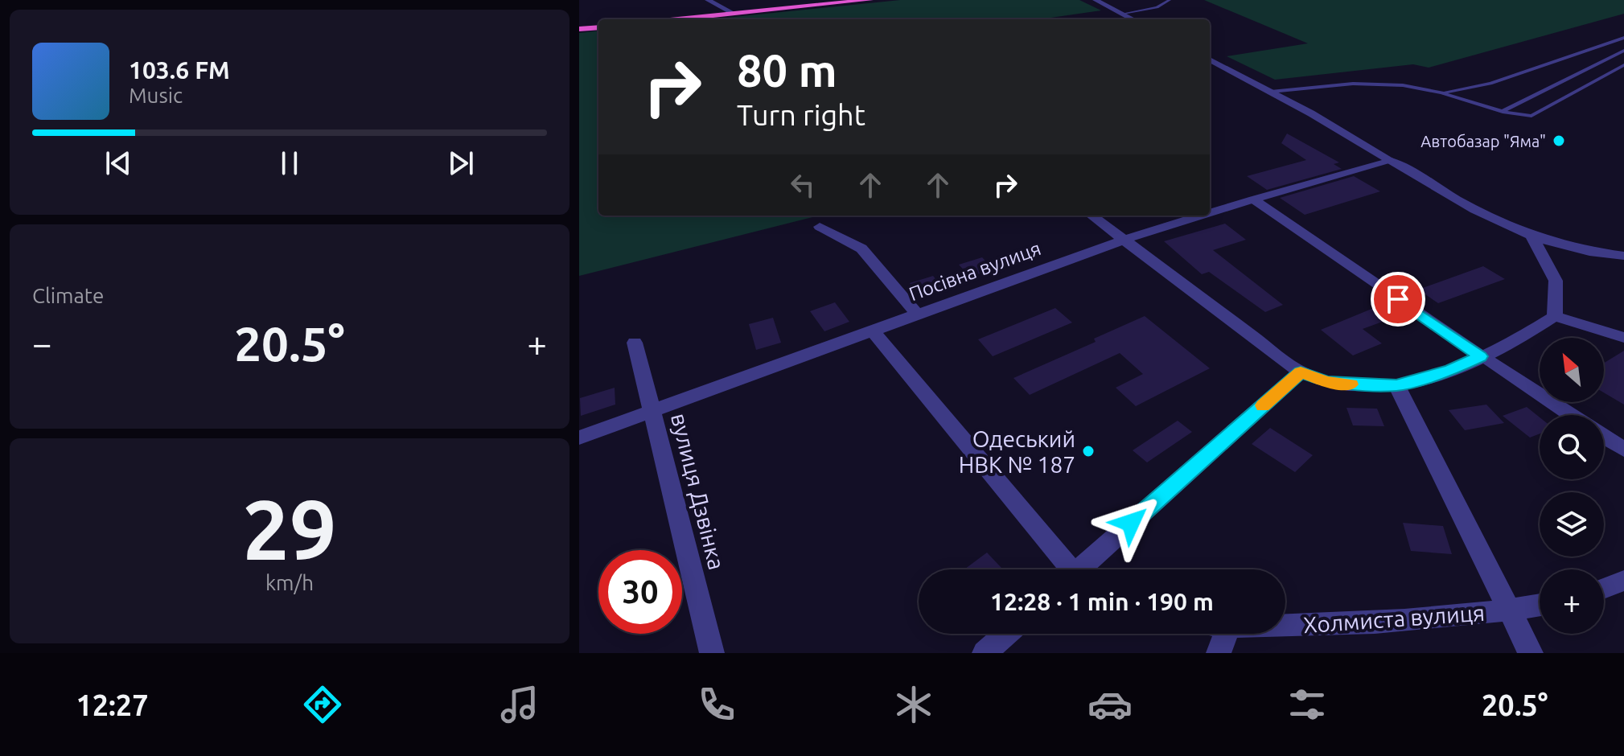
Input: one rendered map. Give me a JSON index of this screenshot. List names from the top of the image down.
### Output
{
  "streets": {
    "street": ["Посівна вулиця", "вулиця Дзвінка", "Холмиста вулиця"]
  },
  "crossings": [
    ["Посівна вулиця", "вулиця Дзвінка"]
  ],
  "places": ["Автобазар \"Яма\"", "Одеський НВК № 187"],
  "north": "top left",
  "page": {
    "turn": ["80 m", "Turn right"],
    "song": ["103.6 FM", "Music"],
    "tile": [
      "Climate",
      ["29", "km/h"]
    ],
    "heat": ["−", "20.5°", "+"],
    "map_buttons": "+",
    "limit": "30",
    "trip": "12:28 · 1 min · 190 m",
    "tabs": ["12:27", "20.5°"]
  }
}
